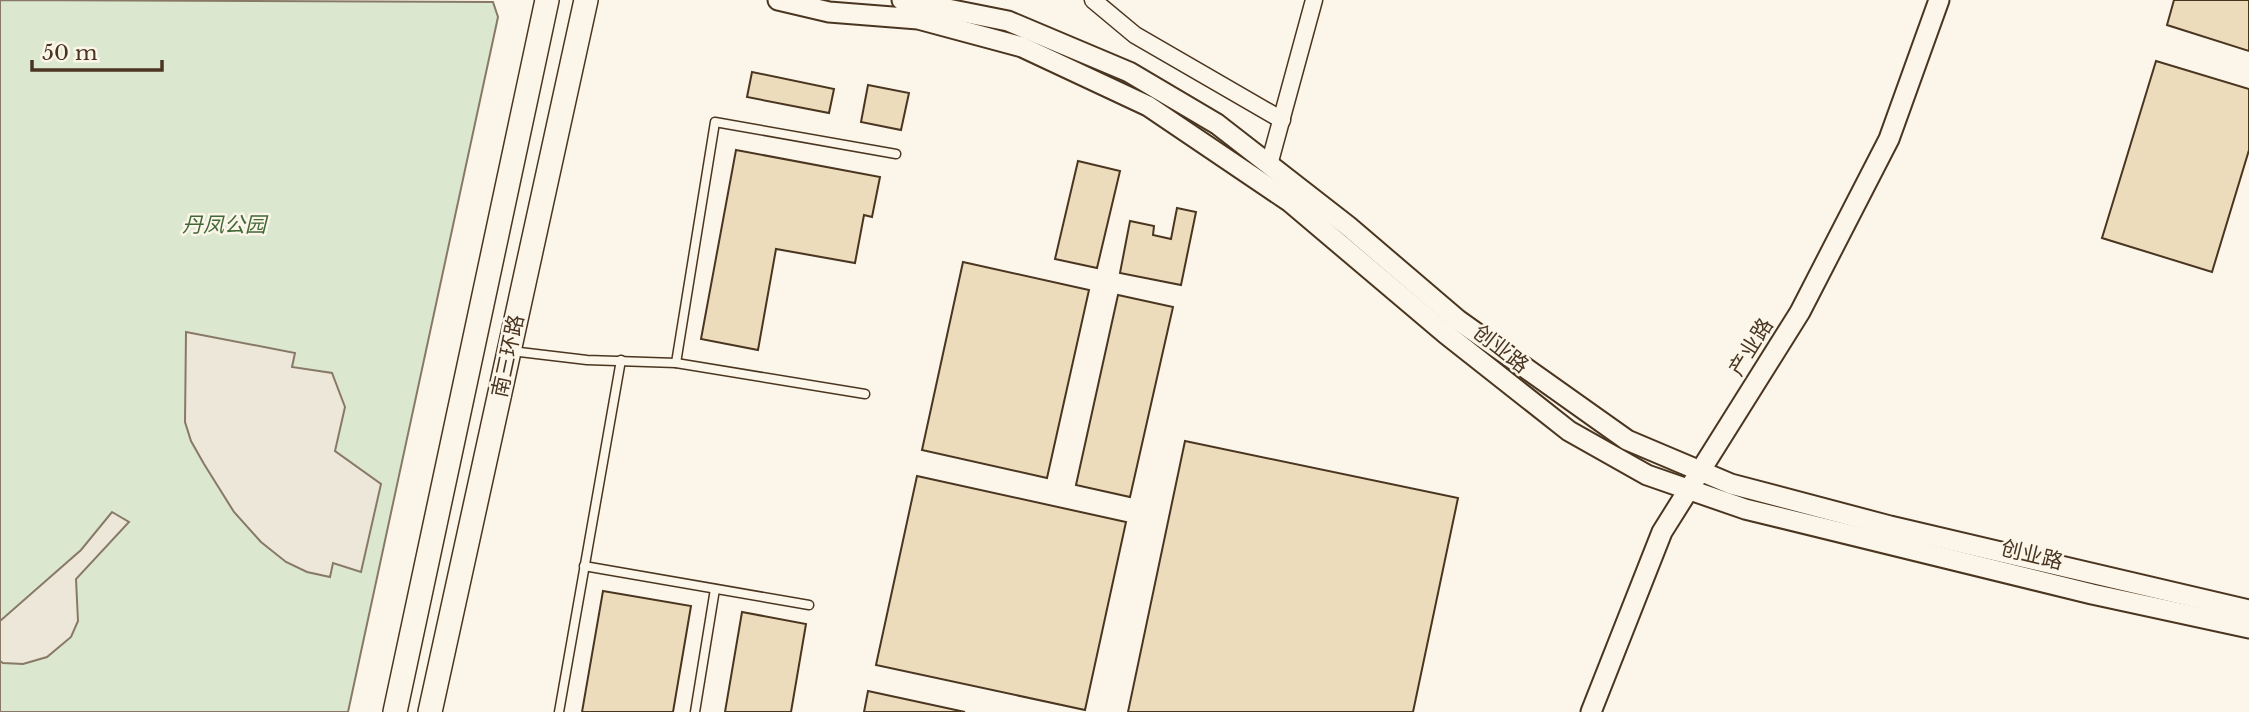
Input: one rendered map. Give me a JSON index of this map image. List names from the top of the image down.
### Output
{
  "streets": {
    "main road": ["南三环路"],
    "street": ["产业路", "创业路"]
  },
  "crossings": [
    ["产业路", "创业路"]
  ],
  "parks": ["丹凤公园"],
  "scale_bar": "50 m"
}
